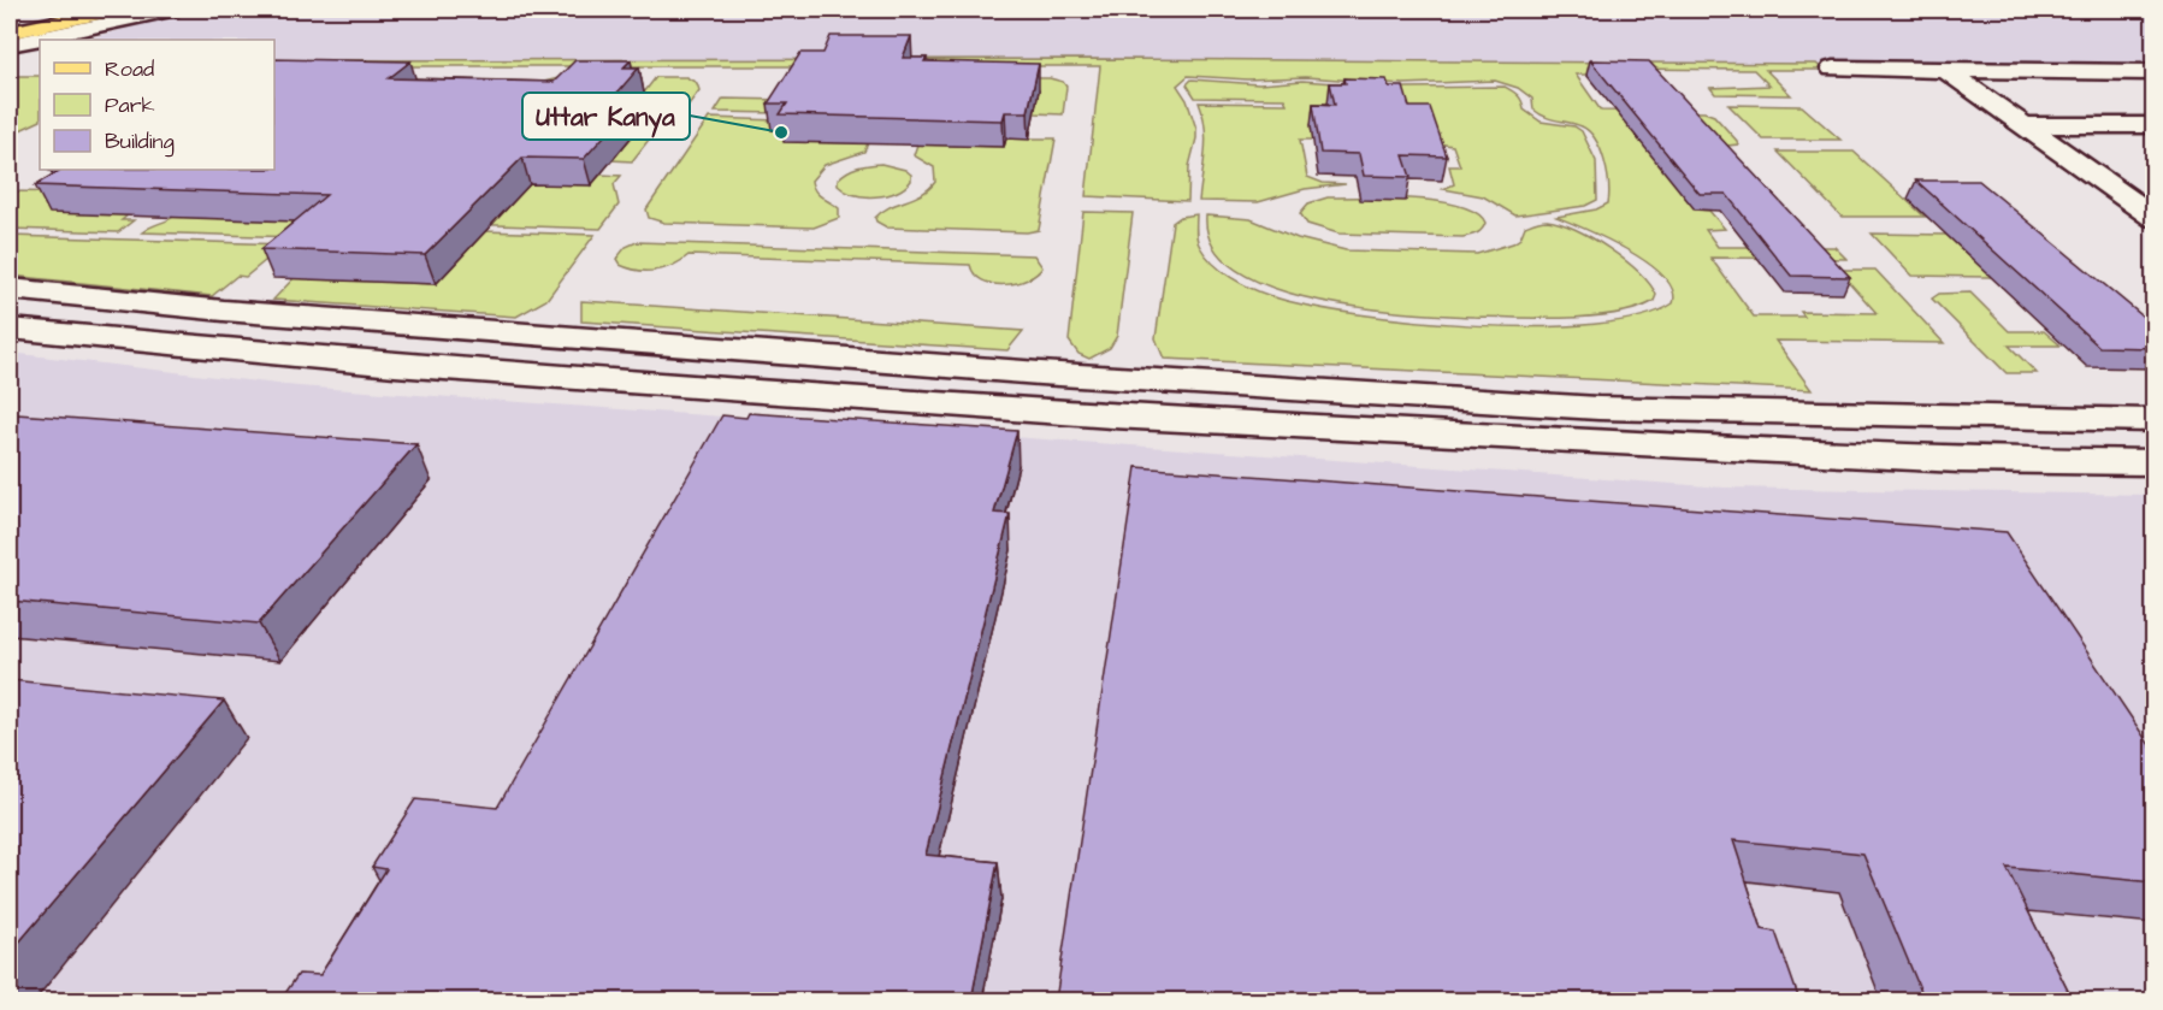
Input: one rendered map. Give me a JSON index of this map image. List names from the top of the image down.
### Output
{
  "places": ["Uttar Kanya"],
  "legend": ["Road", "Park", "Building"]
}
